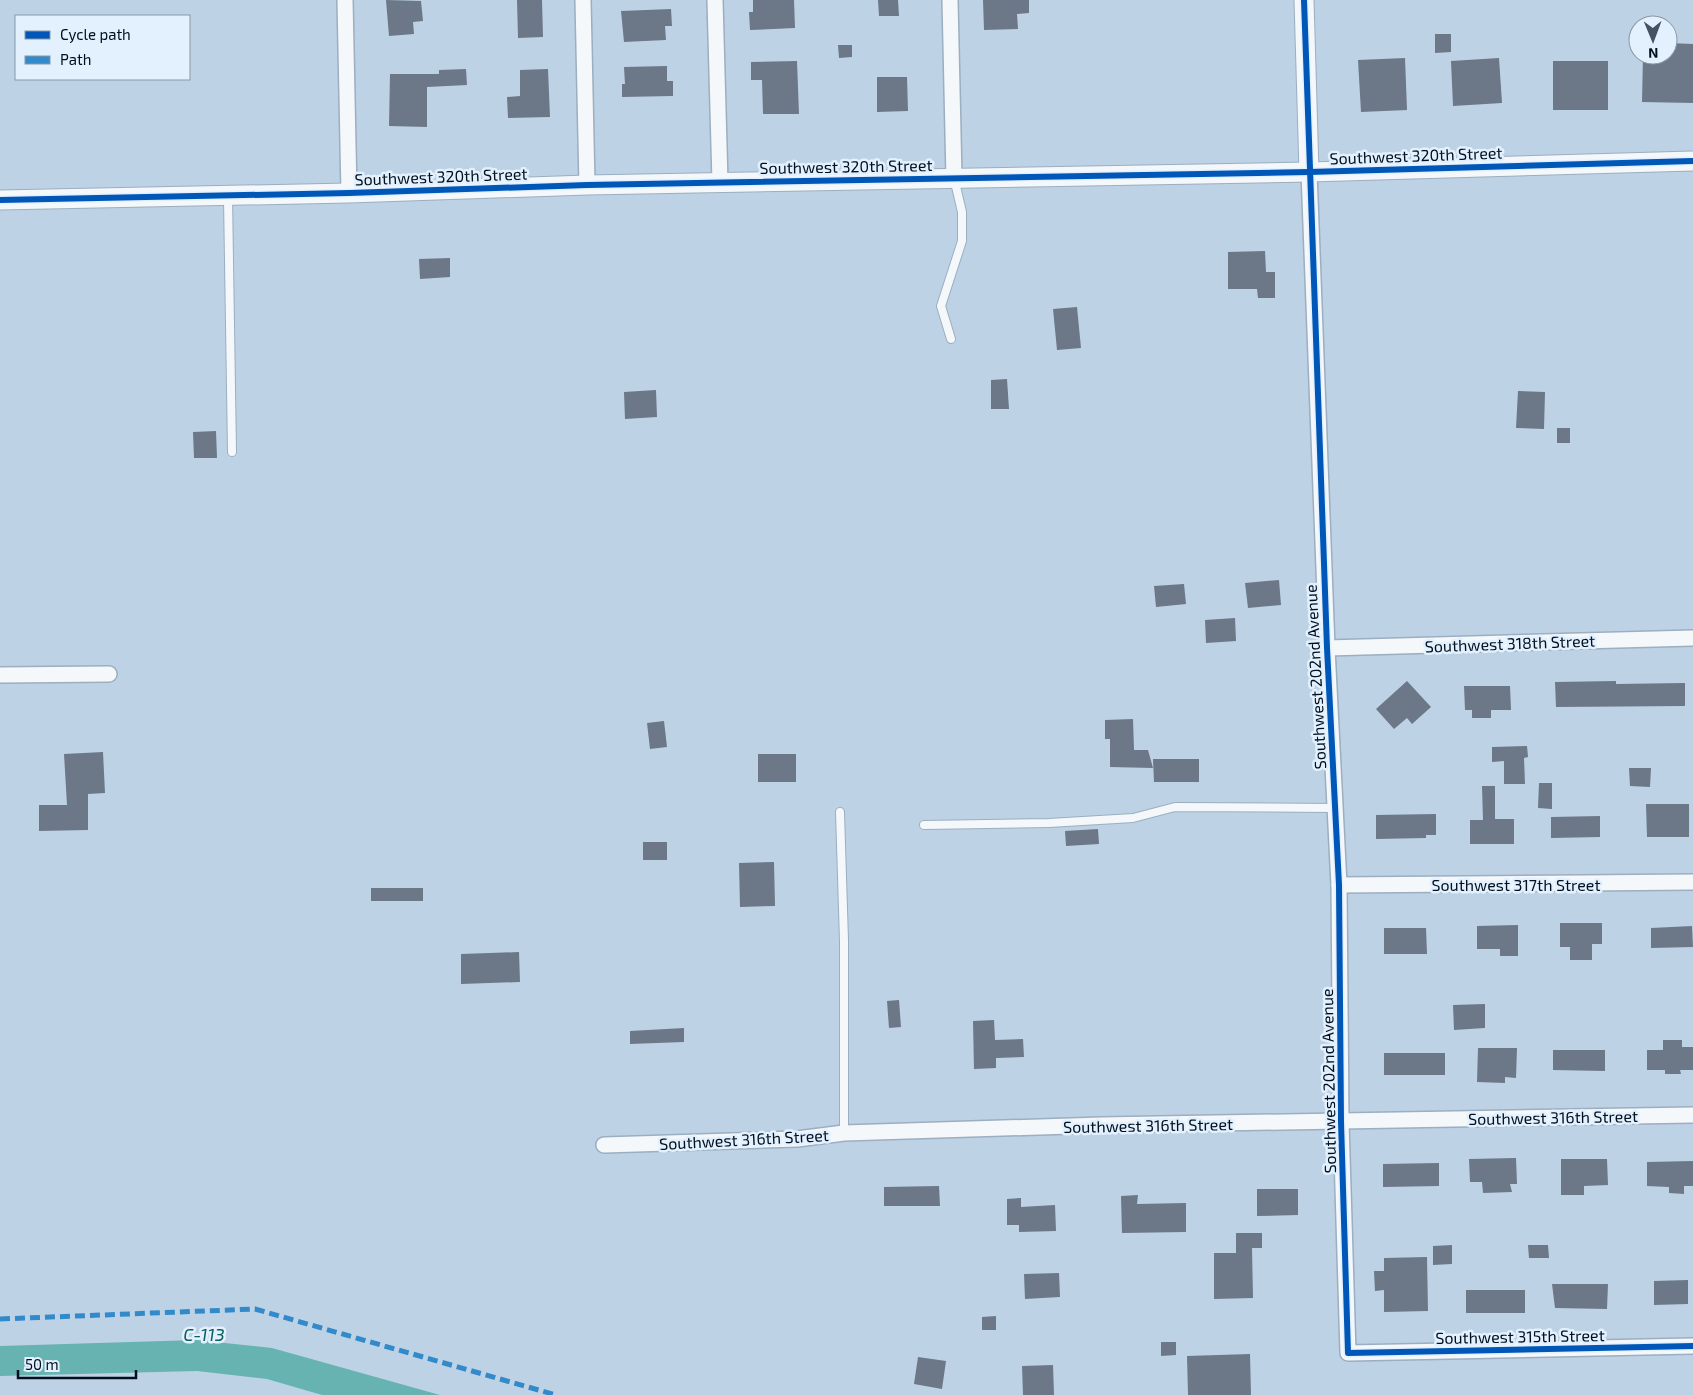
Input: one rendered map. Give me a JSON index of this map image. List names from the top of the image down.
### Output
{
  "streets": {
    "street": [
      "Southwest 320th Street",
      "Southwest 318th Street",
      "Southwest 202nd Avenue",
      "Southwest 317th Street",
      "Southwest 316th Street",
      "Southwest 315th Street"
    ]
  },
  "crossings": [
    ["Southwest 320th Street", "Southwest 202nd Avenue"],
    ["Southwest 318th Street", "Southwest 202nd Avenue"],
    ["Southwest 202nd Avenue", "Southwest 317th Street"],
    ["Southwest 202nd Avenue", "Southwest 316th Street"],
    ["Southwest 202nd Avenue", "Southwest 315th Street"]
  ],
  "water": ["C-113"],
  "legend": ["Cycle path", "Path"],
  "scale_bar": "50 m",
  "north": "bottom"
}
